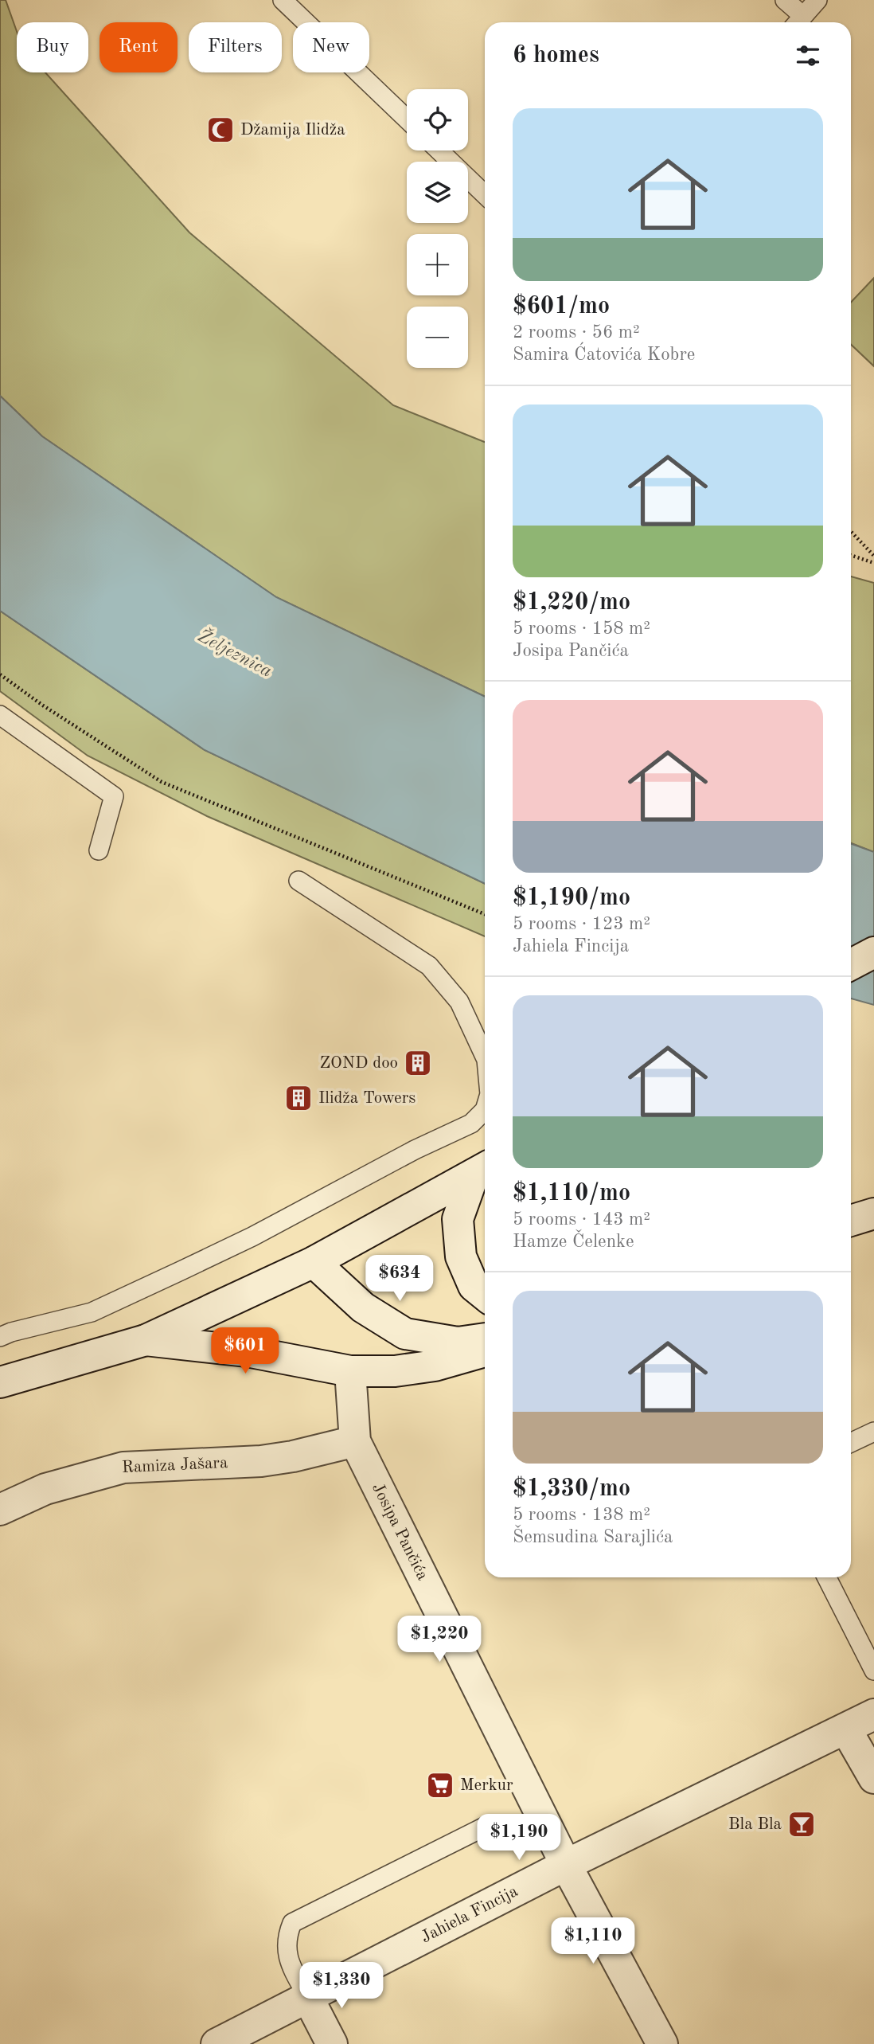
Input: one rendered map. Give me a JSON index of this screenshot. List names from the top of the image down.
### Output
{
  "streets": {
    "street": ["Ramiza Jašara", "Josipa Pančića", "Jahiela Fincija"]
  },
  "crossings": [
    ["Ramiza Jašara", "Josipa Pančića"],
    ["Josipa Pančića", "Jahiela Fincija"]
  ],
  "water": ["Željeznica"],
  "places": {
    "mosque": ["Džamija Ilidža"],
    "building": ["ZOND doo", "Ilidža Towers"],
    "supermarket": ["Merkur"],
    "bar": ["Bla Bla"]
  },
  "page": {
    "chip": [
      "Buy",
      "Rent",
      "Filters",
      "New"
    ],
    "heading": "6 homes",
    "map_buttons": ["+", "−"],
    "list": [
      {
        "name": "$601/mo",
        "note": "2 rooms · 56 m² · Samira Ćatovića Kobre"
      },
      {
        "name": "$1,220/mo",
        "note": "5 rooms · 158 m² · Josipa Pančića"
      },
      {
        "name": "$1,190/mo",
        "note": "5 rooms · 123 m² · Jahiela Fincija"
      },
      {
        "name": "$1,110/mo",
        "note": "5 rooms · 143 m² · Hamze Čelenke"
      },
      {
        "name": "$1,330/mo",
        "note": "5 rooms · 138 m² · Šemsudina Sarajlića"
      }
    ],
    "price": [
      "$634",
      "$601",
      "$1,220",
      "$1,190",
      "$1,110",
      "$1,330"
    ]
  }
}
